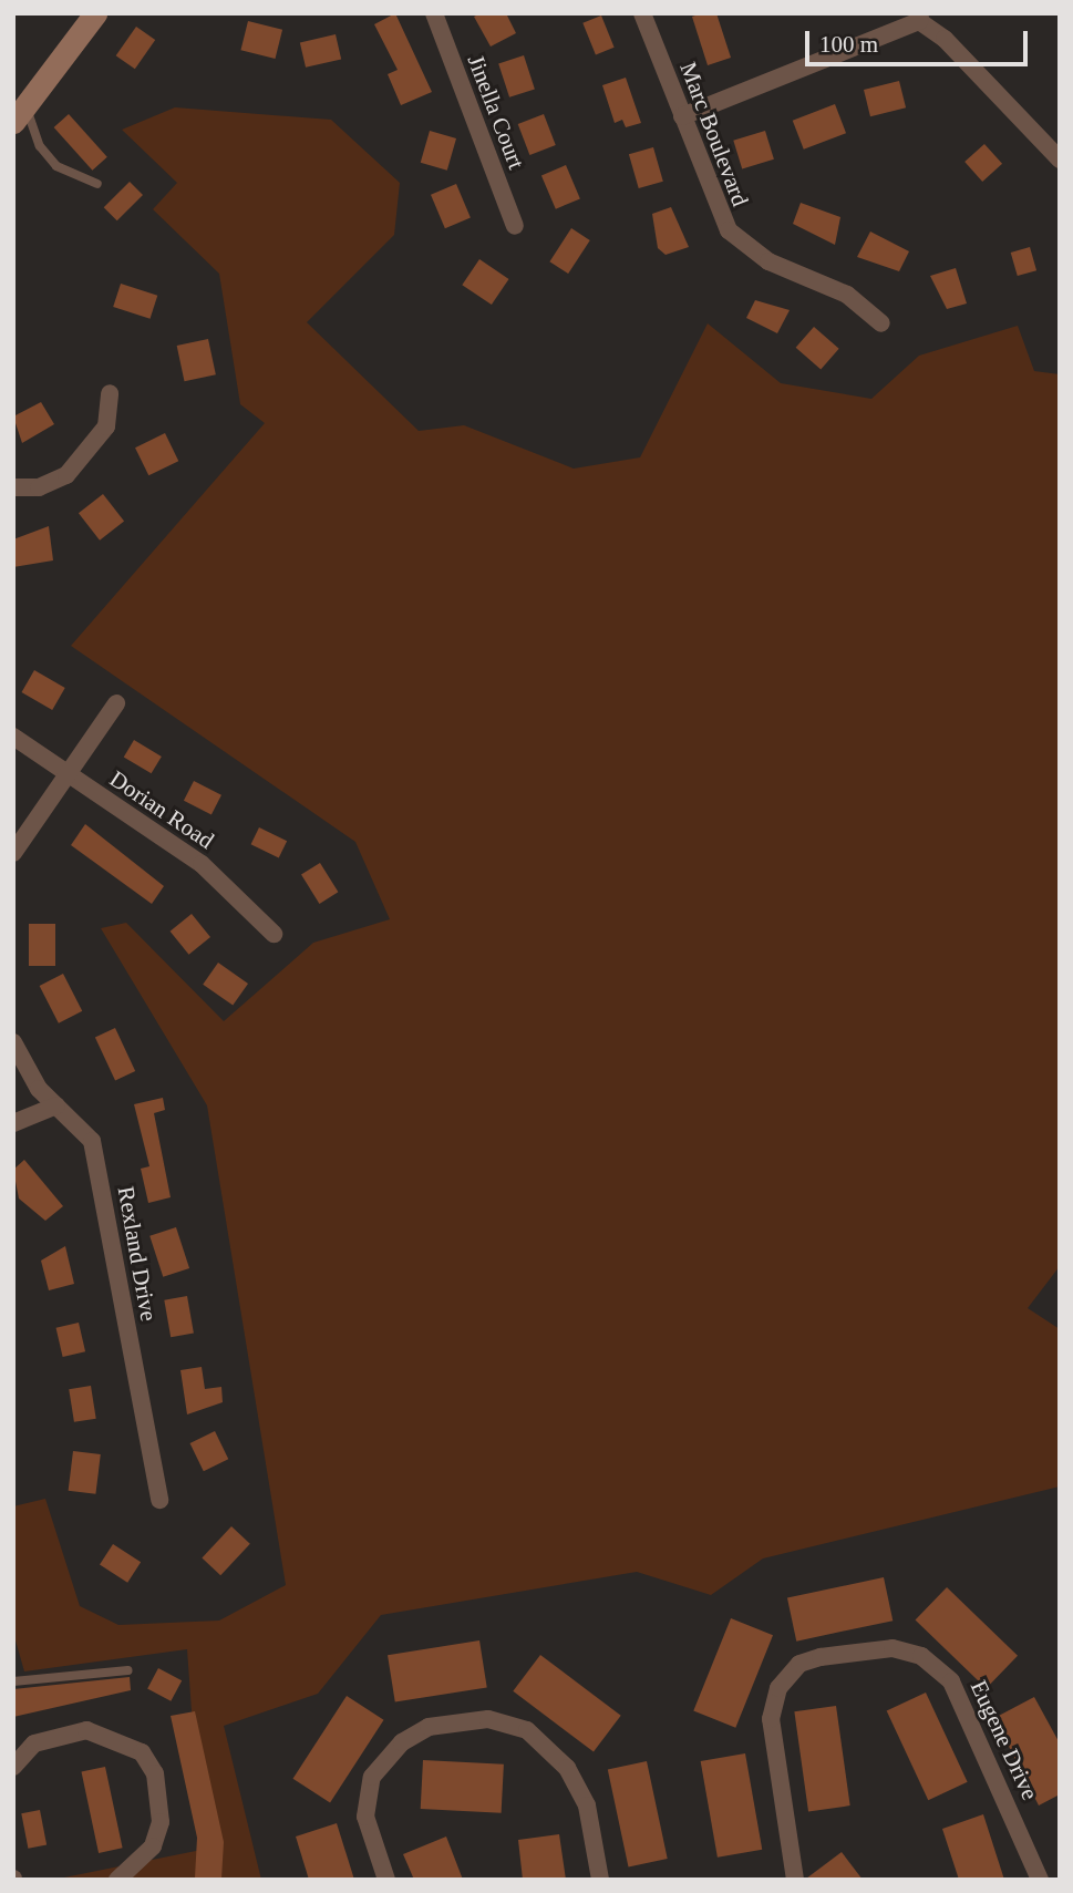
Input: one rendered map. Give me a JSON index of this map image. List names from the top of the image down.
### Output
{
  "streets": {
    "street": [
      "Jinella Court",
      "Marc Boulevard",
      "Dorian Road",
      "Rexland Drive",
      "Eugene Drive"
    ]
  },
  "scale_bar": "100 m"
}
